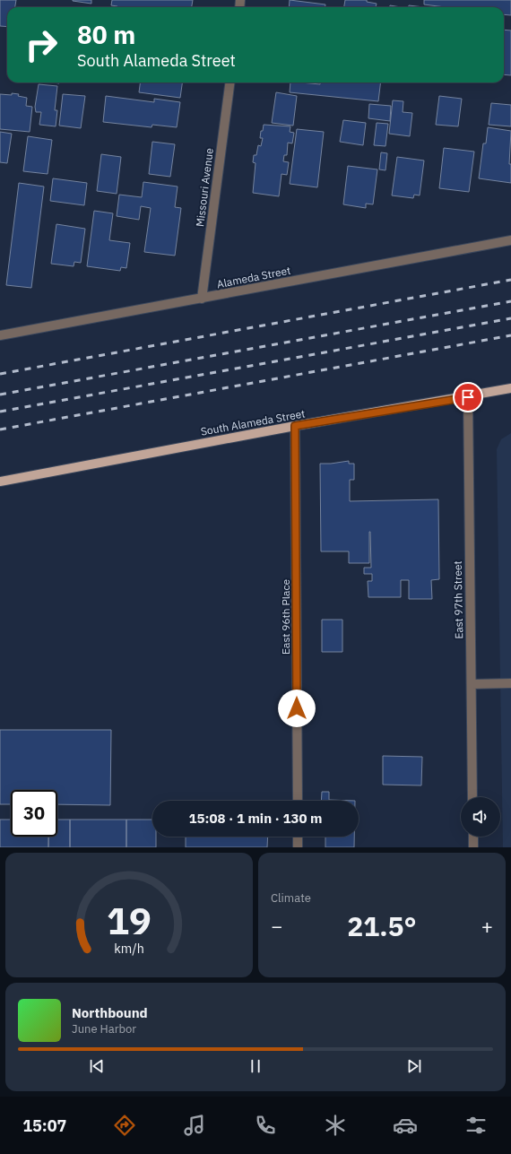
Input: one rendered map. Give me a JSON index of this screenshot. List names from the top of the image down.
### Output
{
  "streets": {
    "main road": ["South Alameda Street"],
    "street": [
      "Missouri Avenue",
      "Alameda Street",
      "East 97th Street",
      "East 96th Place"
    ]
  },
  "crossings": [
    ["Missouri Avenue", "Alameda Street"],
    ["South Alameda Street", "East 97th Street"],
    ["South Alameda Street", "East 96th Place"]
  ],
  "page": {
    "turn": ["80 m", "South Alameda Street"],
    "limit": "30",
    "trip": "15:08 · 1 min · 130 m",
    "tile": "Climate",
    "heat": ["−", "21.5°", "+"],
    "song": ["Northbound", "June Harbor"],
    "tabs": "15:07",
    "gauge": ["19", "km/h"]
  }
}
